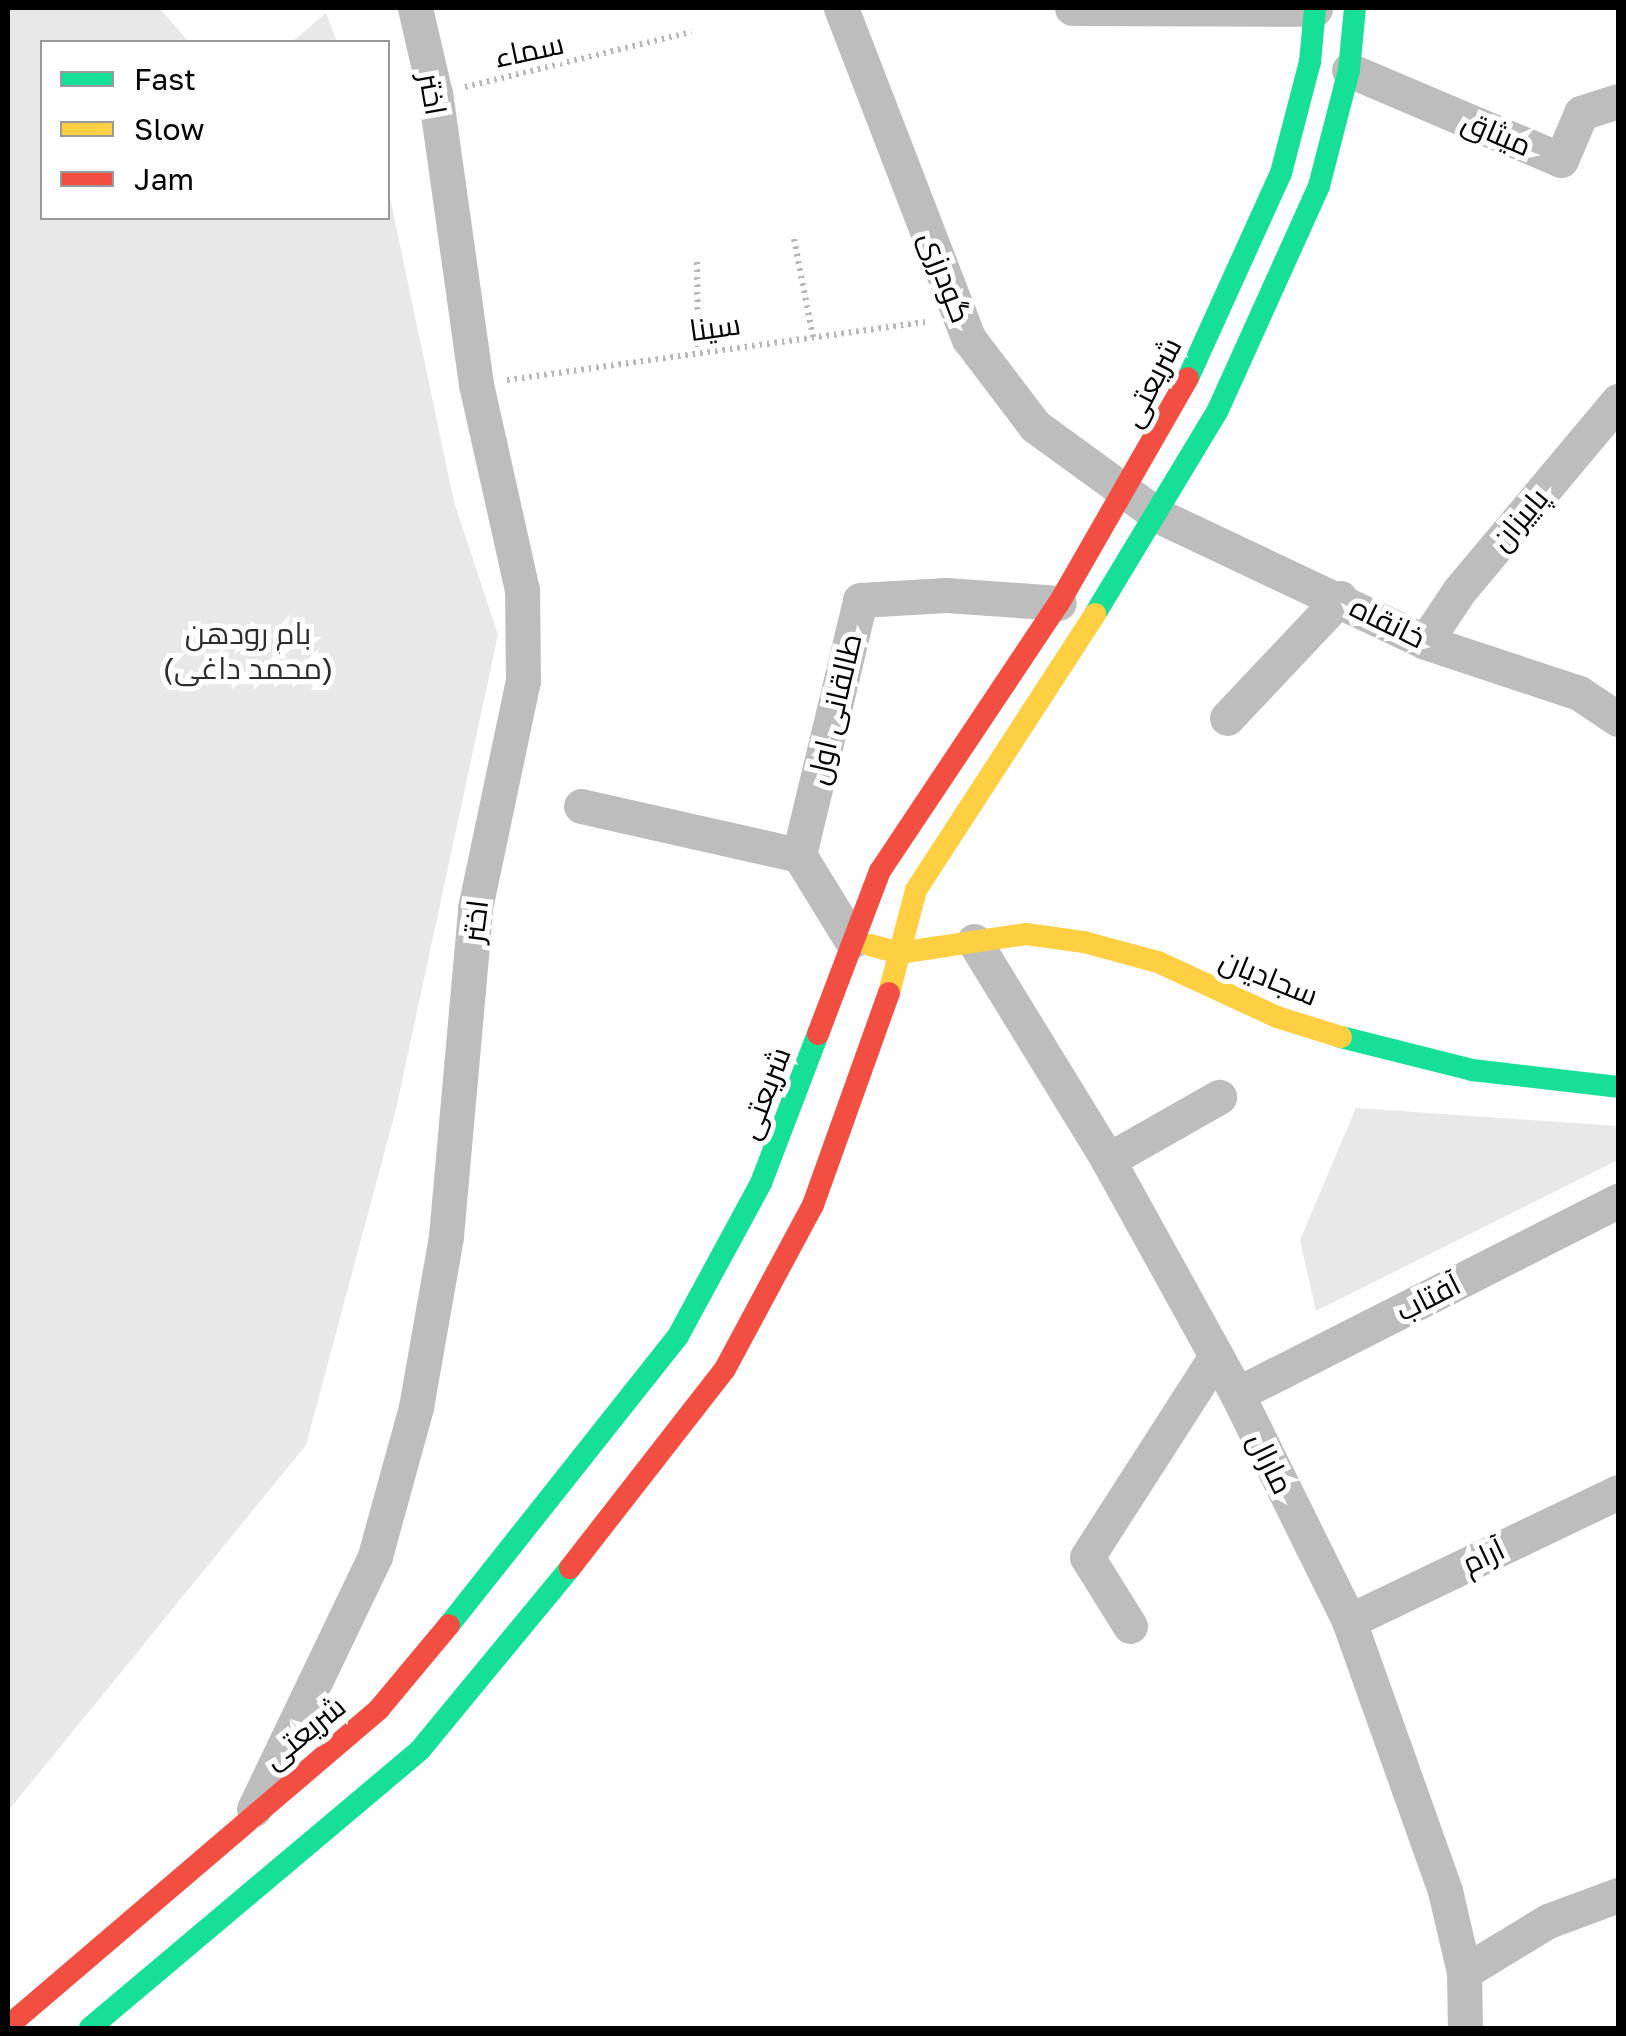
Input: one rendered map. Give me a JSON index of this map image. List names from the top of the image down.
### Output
{
  "streets": {
    "street": [
      "اختر",
      "میثاق",
      "گودرزی",
      "شریعتی",
      "پاییزان",
      "خانقاه",
      "طالقانی اول",
      "سجادیان",
      "آفتاب",
      "مارال",
      "آرام"
    ],
    "path": ["سماء", "سینا"]
  },
  "crossings": [
    ["سماء", "اختر"],
    ["اختر", "سینا"],
    ["اختر", "شریعتی"],
    ["میثاق", "شریعتی"],
    ["گودرزی", "سینا"],
    ["گودرزی", "شریعتی"],
    ["گودرزی", "خانقاه"],
    ["شریعتی", "خانقاه"],
    ["شریعتی", "طالقانی اول"],
    ["شریعتی", "سجادیان"],
    ["پاییزان", "خانقاه"],
    ["سجادیان", "مارال"],
    ["آفتاب", "مارال"],
    ["مارال", "آرام"]
  ],
  "parks": ["بام رودهن (محمد داغی)"],
  "legend": ["Fast", "Slow", "Jam"]
}
